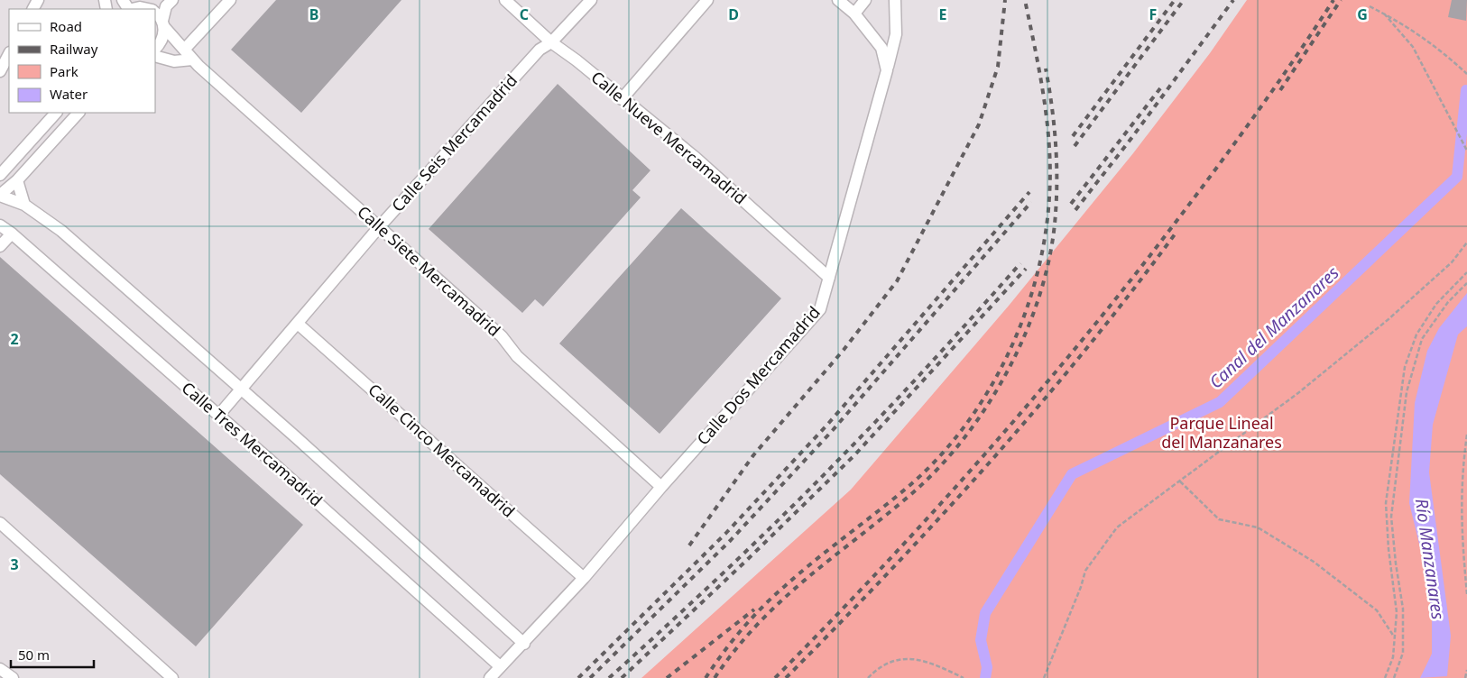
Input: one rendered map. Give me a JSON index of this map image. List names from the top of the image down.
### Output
{
  "streets": {
    "lane": [
      "Calle Nueve Mercamadrid",
      "Calle Seis Mercamadrid",
      "Calle Siete Mercamadrid",
      "Calle Dos Mercamadrid",
      "Calle Tres Mercamadrid",
      "Calle Cinco Mercamadrid"
    ]
  },
  "crossings": [
    ["Calle Nueve Mercamadrid", "Calle Seis Mercamadrid"],
    ["Calle Nueve Mercamadrid", "Calle Dos Mercamadrid"],
    ["Calle Seis Mercamadrid", "Calle Siete Mercamadrid"],
    ["Calle Seis Mercamadrid", "Calle Tres Mercamadrid"],
    ["Calle Seis Mercamadrid", "Calle Cinco Mercamadrid"],
    ["Calle Siete Mercamadrid", "Calle Dos Mercamadrid"],
    ["Calle Dos Mercamadrid", "Calle Tres Mercamadrid"],
    ["Calle Dos Mercamadrid", "Calle Cinco Mercamadrid"]
  ],
  "water": ["Canal del Manzanares", "Río Manzanares"],
  "parks": ["Parque Lineal del Manzanares"],
  "legend": [
    "Road",
    "Railway",
    "Park",
    "Water"
  ],
  "scale_bar": "50 m",
  "grid": {
    "columns": [
      "B",
      "C",
      "D",
      "E",
      "F",
      "G"
    ],
    "rows": ["2", "3"]
  }
}
